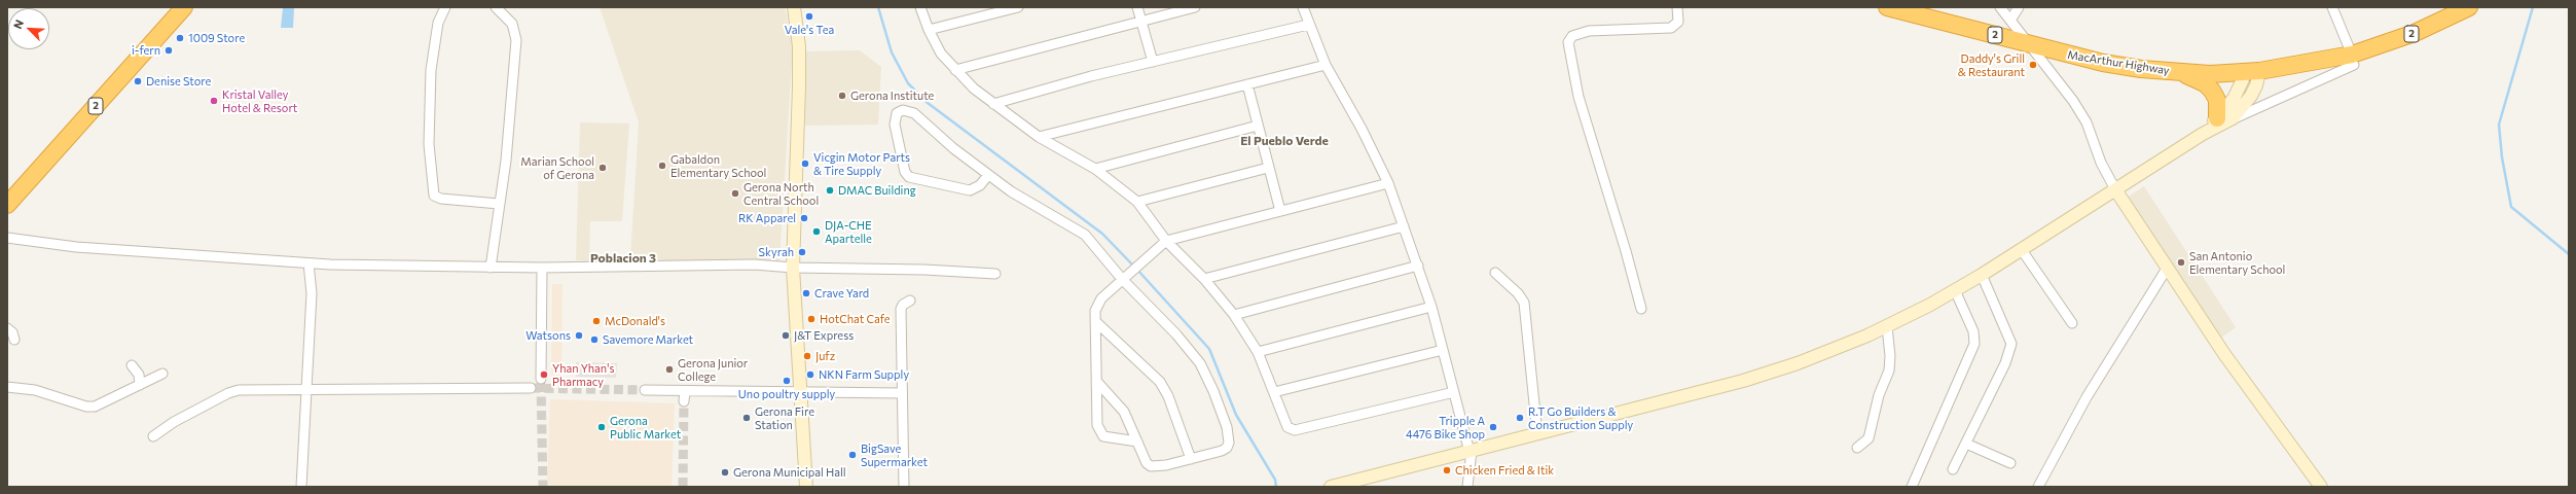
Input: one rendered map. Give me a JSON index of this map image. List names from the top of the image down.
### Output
{
  "streets": {
    "highway": ["2", "MacArthur Highway"]
  },
  "districts": ["El Pueblo Verde", "Poblacion 3"],
  "places": [
    "Vale's Tea",
    "1009 Store",
    "i-fern",
    "Daddy's Grill & Restaurant",
    "Denise Store",
    "Gerona Institute",
    "Kristal Valley Hotel & Resort",
    "Vicgin Motor Parts & Tire Supply",
    "Gabaldon Elementary School",
    "Marian School of Gerona",
    "DMAC Building",
    "Gerona North Central School",
    "RK Apparel",
    "DJA-CHE Apartelle",
    "Skyrah",
    "San Antonio Elementary School",
    "Crave Yard",
    "HotChat Cafe",
    "McDonald's",
    "Watsons",
    "J&T Express",
    "Savemore Market",
    "Jufz",
    "Gerona Junior College",
    "Yhan Yhan's Pharmacy",
    "NKN Farm Supply",
    "Uno poultry supply",
    "Gerona Fire Station",
    "R.T Go Builders & Construction Supply",
    "Gerona Public Market",
    "Tripple A 4476 Bike Shop",
    "BigSave Supermarket",
    "Chicken Fried & Itik",
    "Gerona Municipal Hall"
  ],
  "north": "top left"
}
